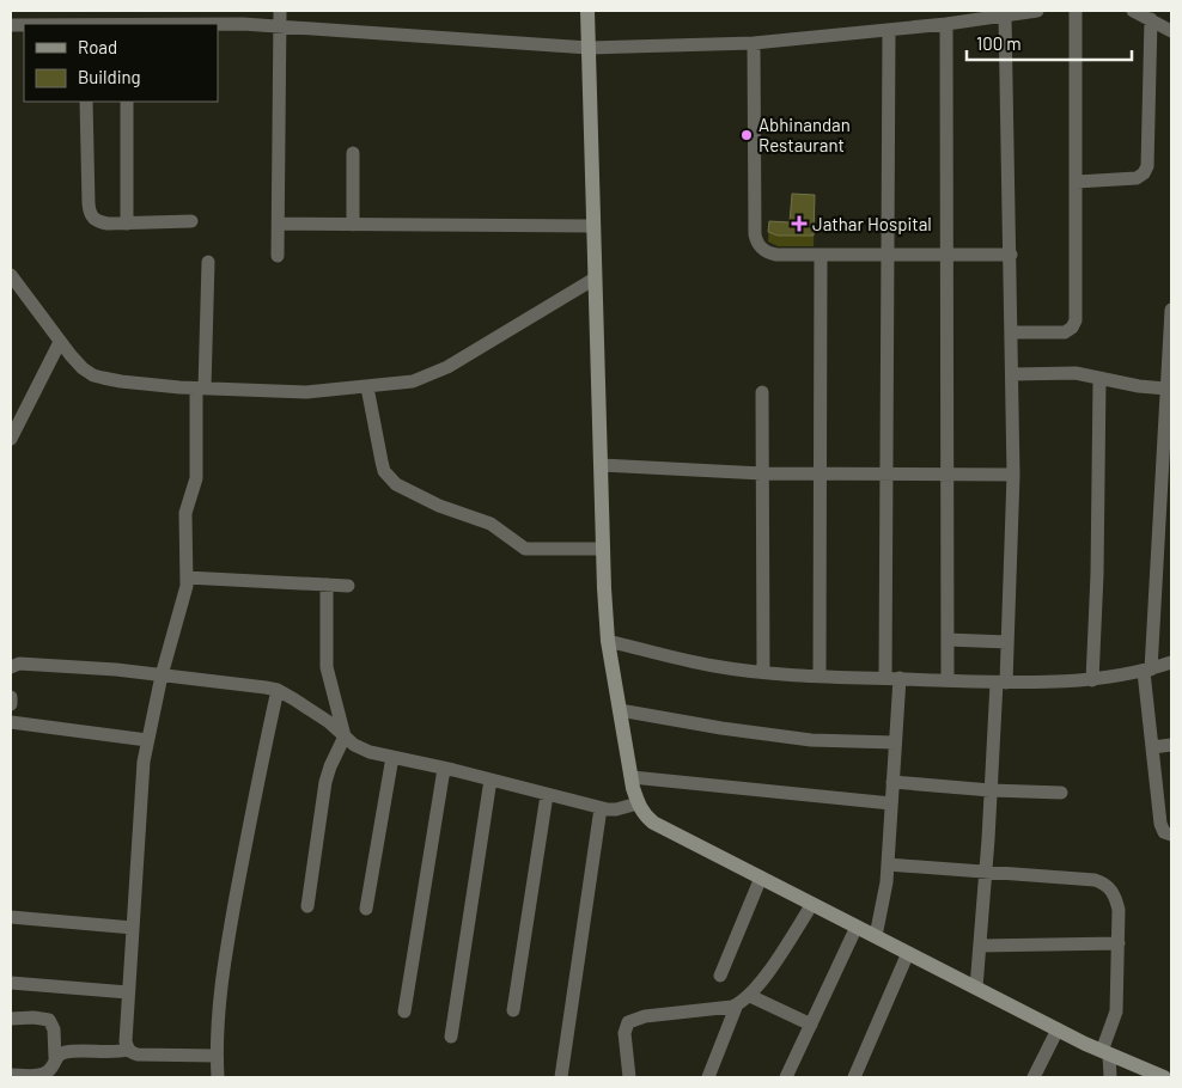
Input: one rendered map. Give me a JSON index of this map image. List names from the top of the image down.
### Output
{
  "places": {
    "other": ["Abhinandan Restaurant"],
    "health": ["Jathar Hospital"]
  },
  "legend": ["Road", "Building"],
  "scale_bar": "100 m"
}
